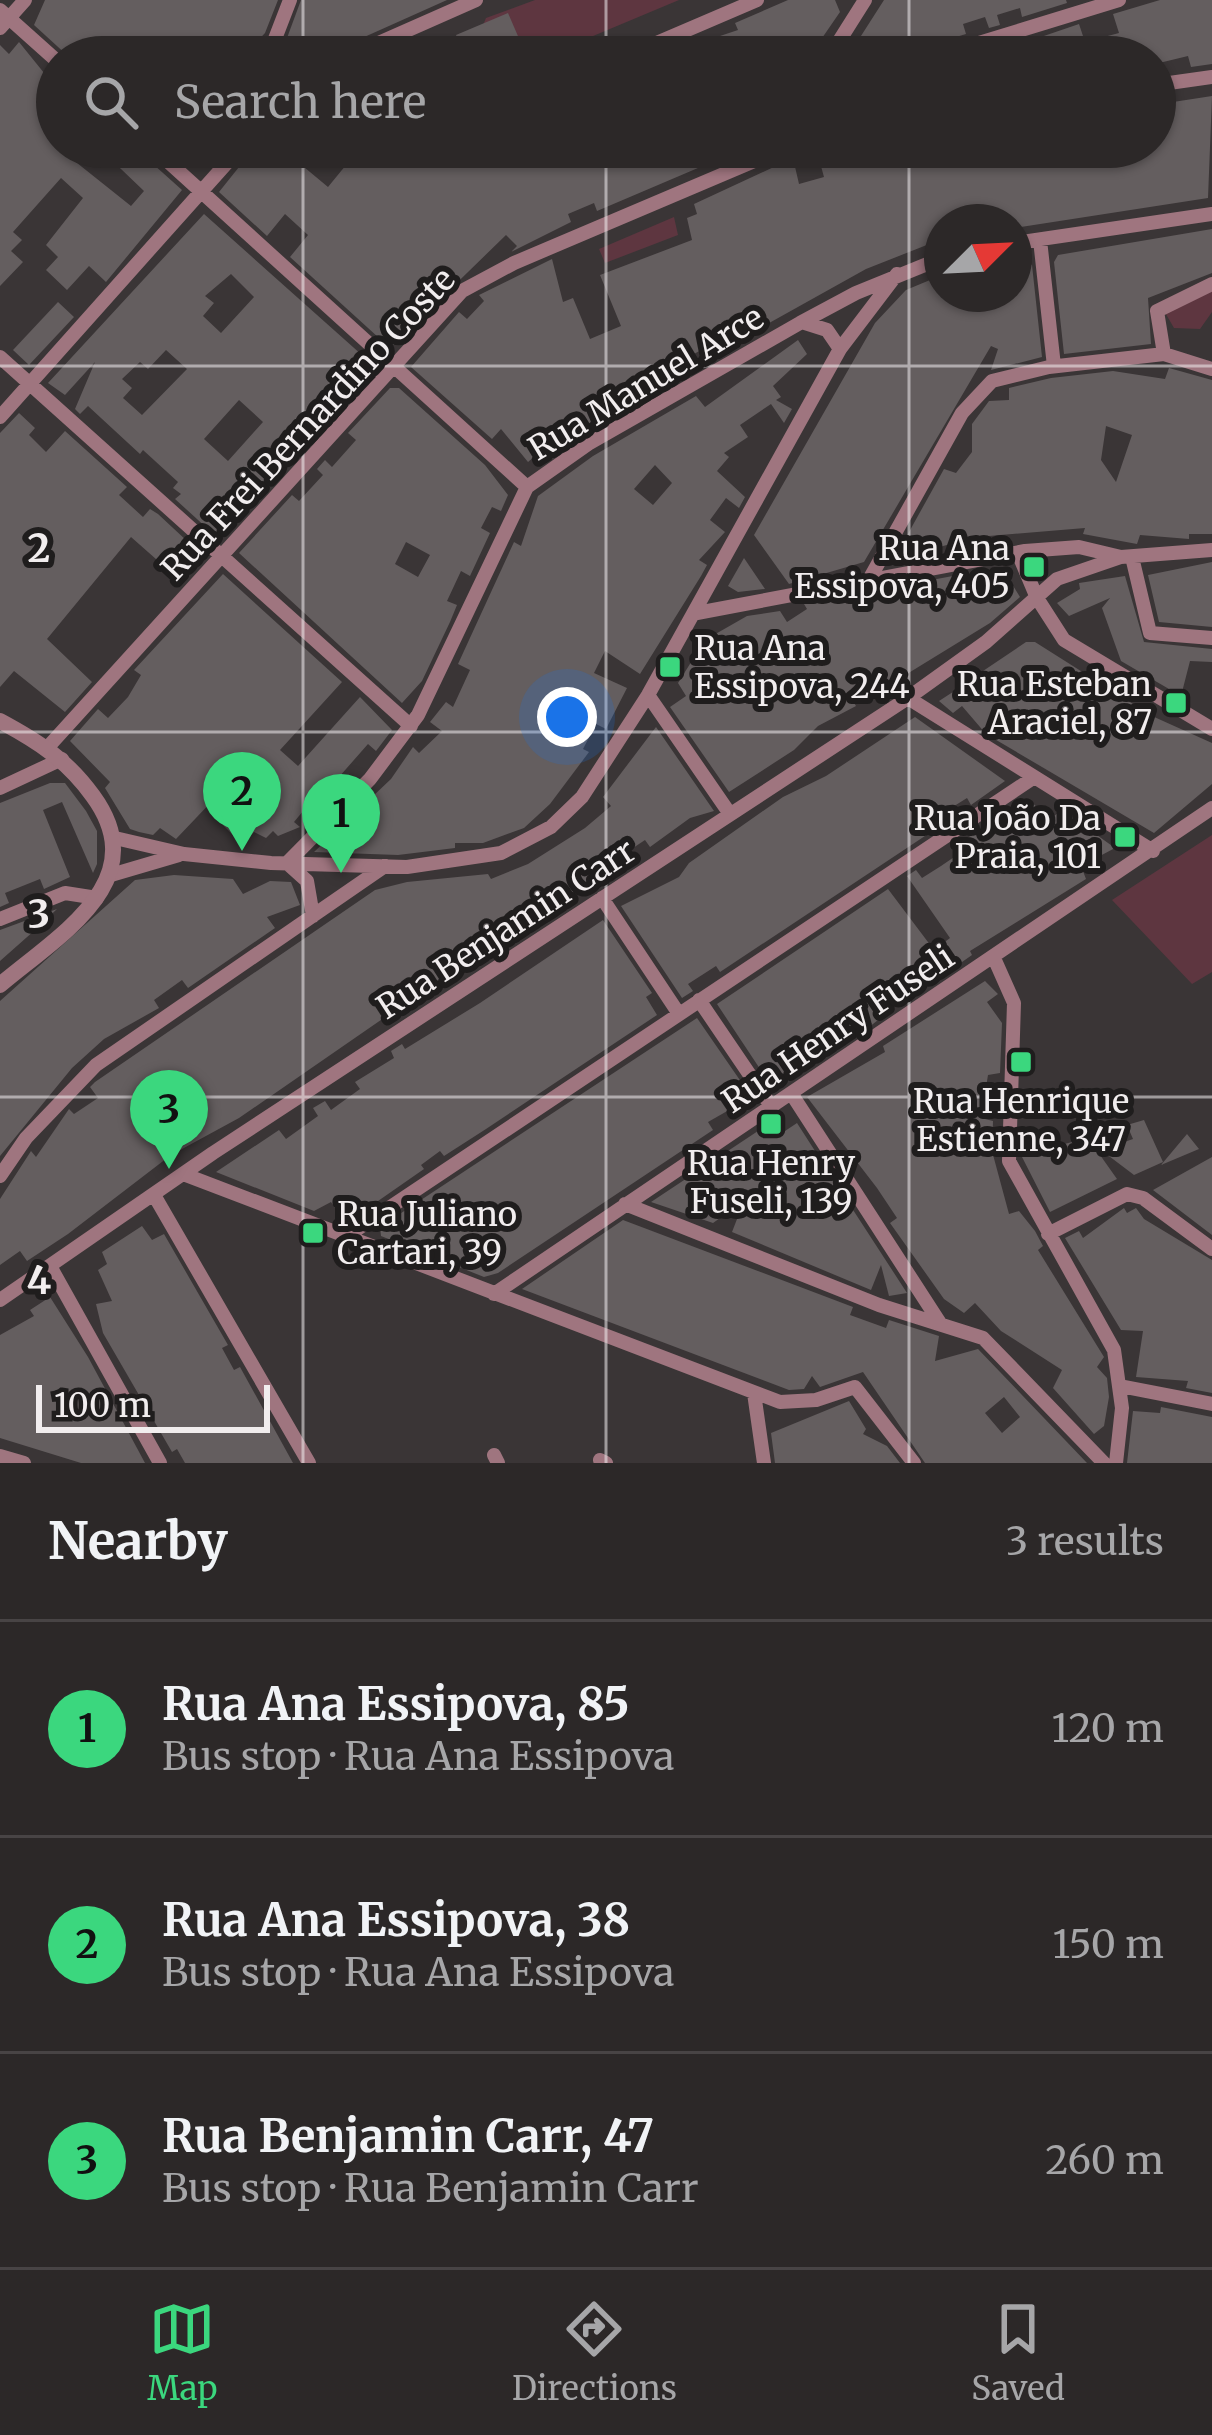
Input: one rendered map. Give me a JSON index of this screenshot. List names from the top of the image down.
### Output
{
  "streets": {
    "street": [
      "Rua Manuel Arce",
      "Rua Frei Bernardino Coste",
      "Rua Benjamin Carr",
      "Rua Henry Fuseli"
    ]
  },
  "places": {
    "transit": [
      "Rua Ana Essipova, 405",
      "Rua Ana Essipova, 244",
      "Rua Esteban Araciel, 87",
      "Rua João Da Praia, 101",
      "Rua Henrique Estienne, 347",
      "Rua Henry Fuseli, 139",
      "Rua Juliano Cartari, 39"
    ]
  },
  "scale_bar": "100 m",
  "north": "top right",
  "page": {
    "search": "Search here",
    "pins": ["2", "1", "3"],
    "scale": "100 m",
    "heading": ["Nearby", "3 results"],
    "list": [
      {
        "mark": "1",
        "name": "Rua Ana Essipova, 85",
        "note": "Bus stop · Rua Ana Essipova",
        "value": "120 m"
      },
      {
        "mark": "2",
        "name": "Rua Ana Essipova, 38",
        "note": "Bus stop · Rua Ana Essipova",
        "value": "150 m"
      },
      {
        "mark": "3",
        "name": "Rua Benjamin Carr, 47",
        "note": "Bus stop · Rua Benjamin Carr",
        "value": "260 m"
      }
    ],
    "nav": ["Map", "Directions", "Saved"]
  },
  "grid": {
    "rows": ["2", "3", "4"]
  }
}
